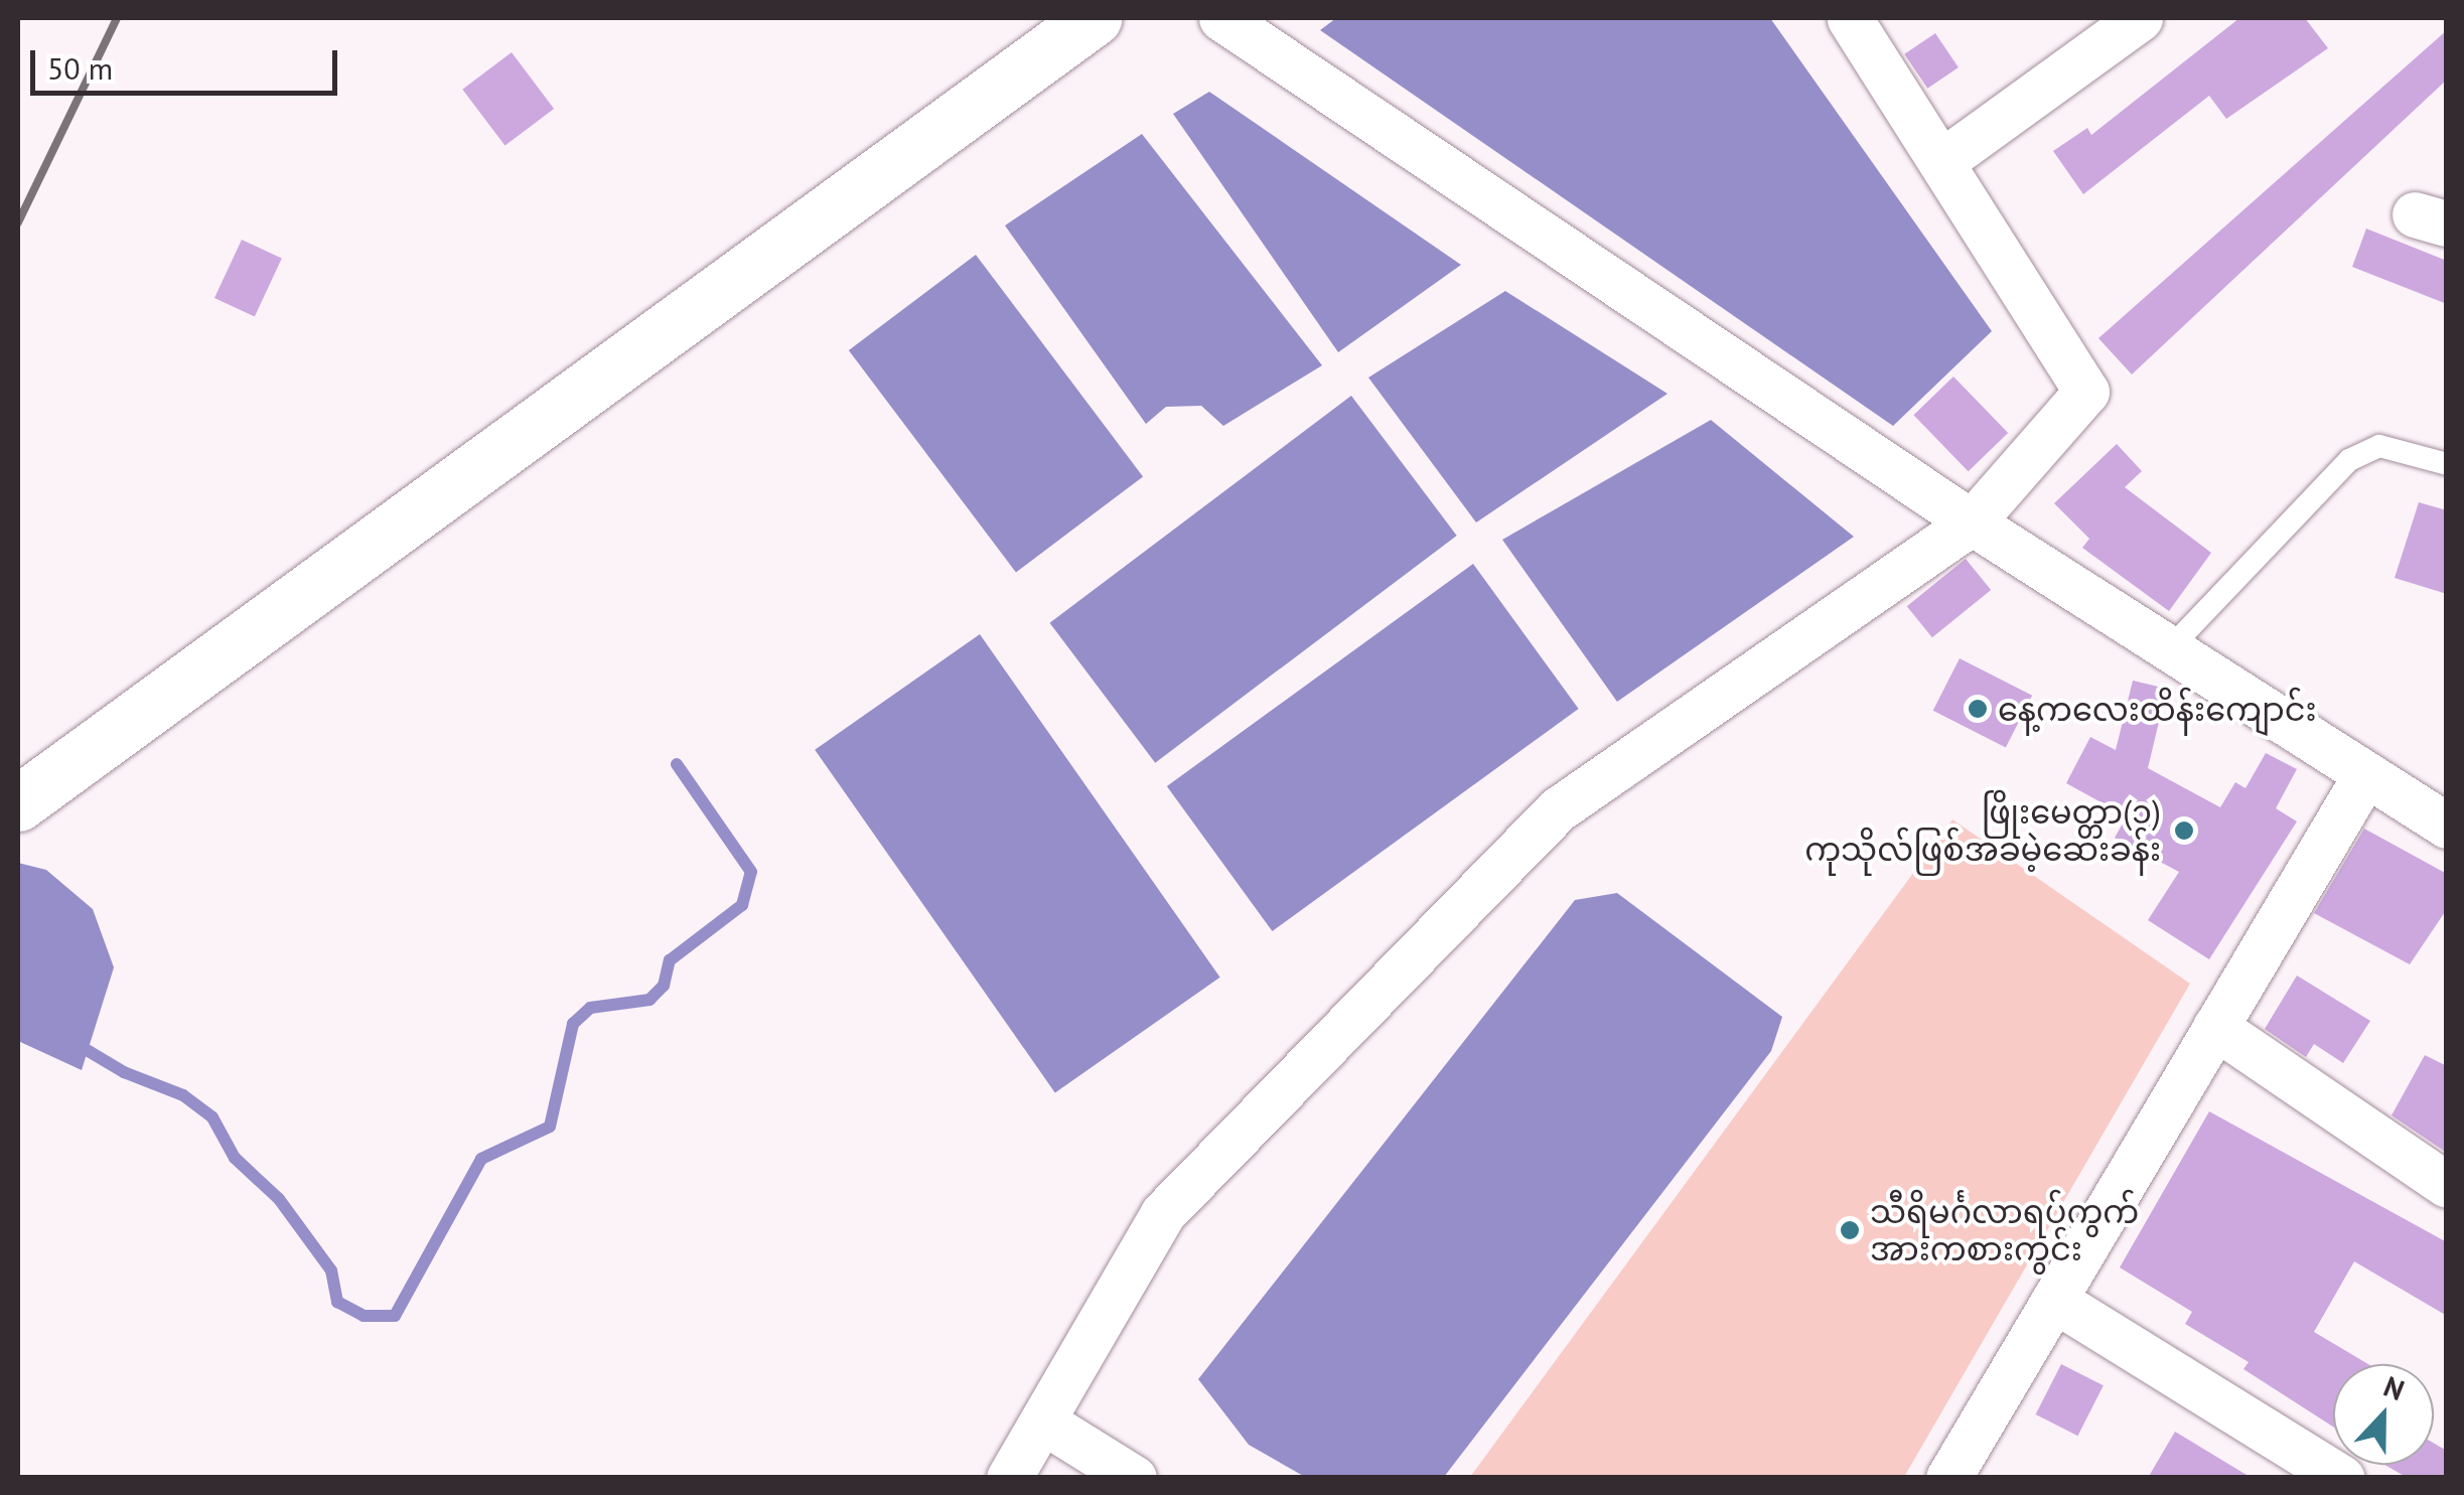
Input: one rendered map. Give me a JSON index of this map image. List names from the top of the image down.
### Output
{
  "places": ["နေ့ကလေးထိန်းကျောင်း", "ဖြိုးမေတ္တာ(၁) ကုသိုလ်ဖြစ်အခမဲ့ဆေးခန်း", "သီရိမင်္ဂလာရပ်ကွက် အားကစားကွင်း"],
  "scale_bar": "50 m",
  "north": "top"
}
